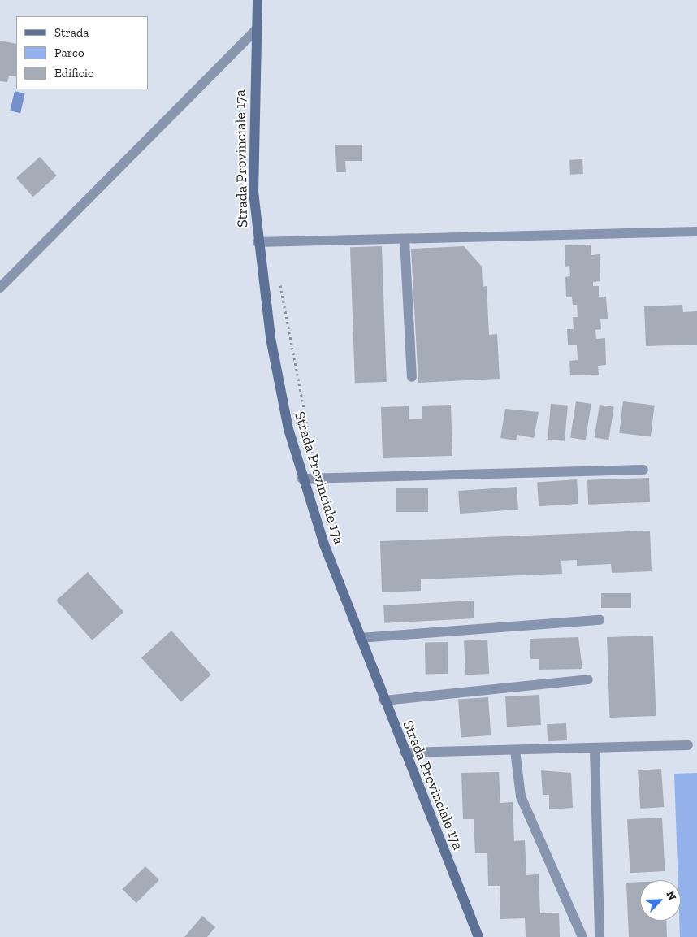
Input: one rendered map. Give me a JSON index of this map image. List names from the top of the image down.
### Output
{
  "streets": {
    "main road": ["Strada Provinciale 17a"]
  },
  "legend": ["Strada", "Parco", "Edificio"],
  "north": "top right"
}
